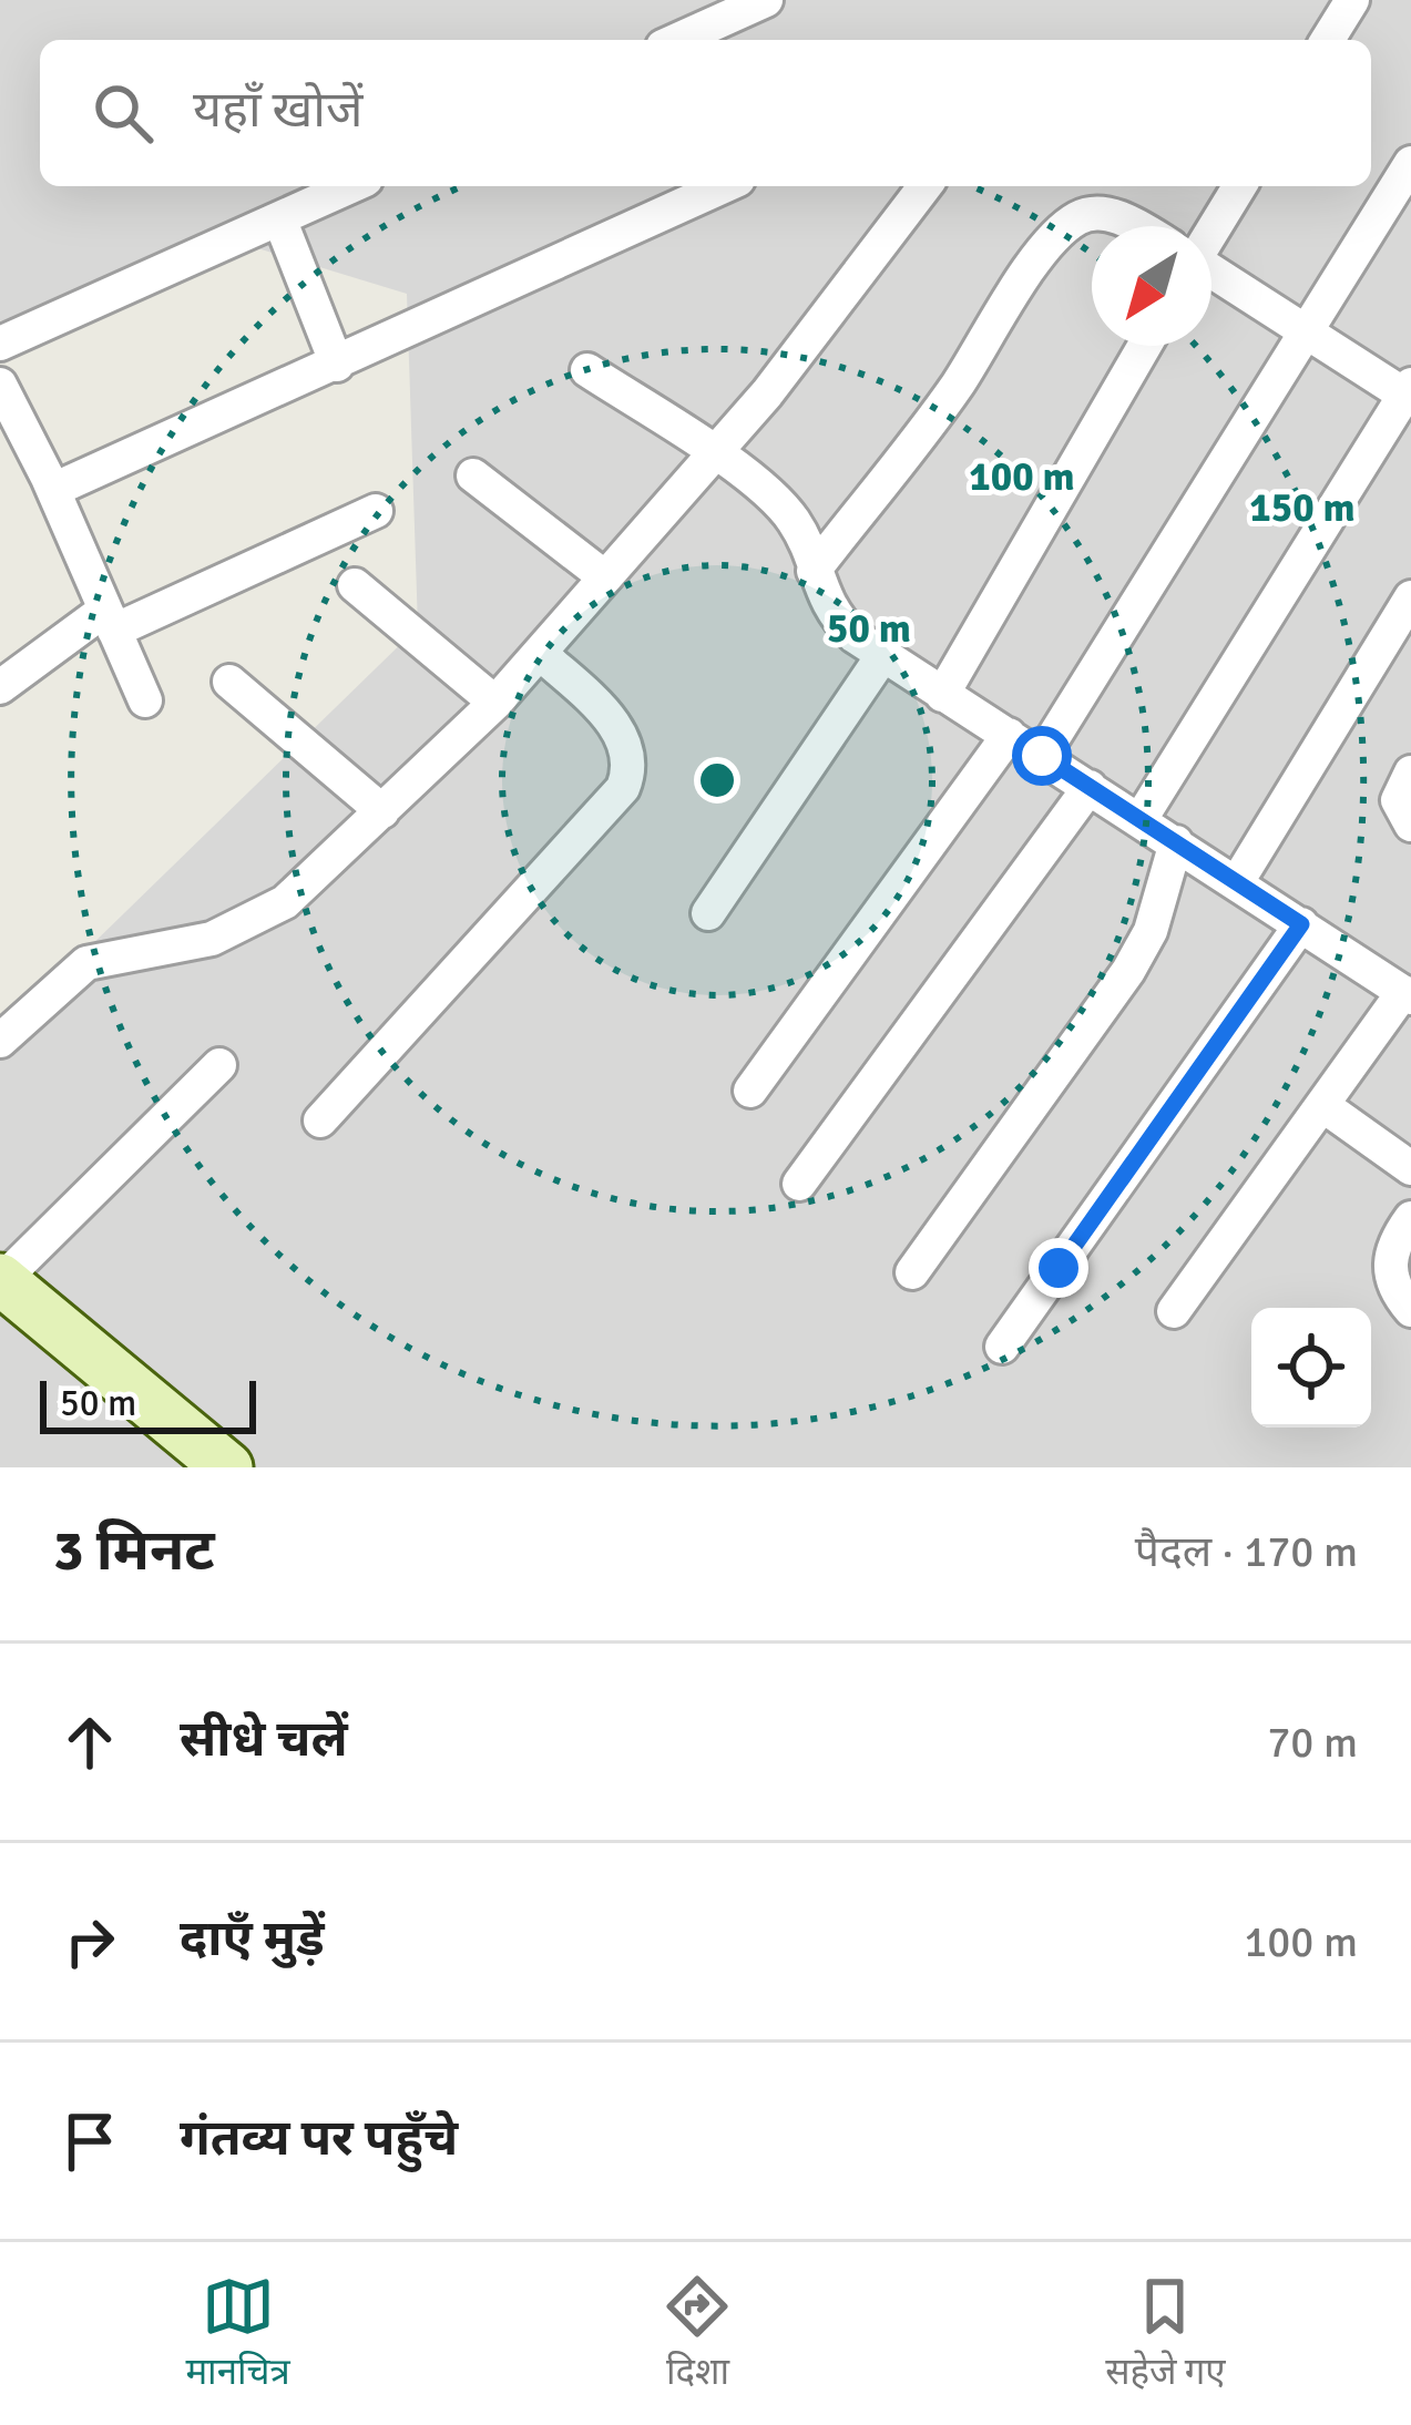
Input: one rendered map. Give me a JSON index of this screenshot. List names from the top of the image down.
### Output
{
  "scale_bar": "50 m",
  "north": "bottom left",
  "page": {
    "search": "यहाँ खोजें",
    "scale": "50 m",
    "heading": ["3 मिनट", "पैदल · 170 m"],
    "list": [
      ["सीधे चलें", "70 m"],
      ["दाएँ मुड़ें", "100 m"],
      "गंतव्य पर पहुँचे"
    ],
    "nav": ["मानचित्र", "दिशा", "सहेजे गए"]
  },
  "rings": ["100 m", "150 m", "50 m"]
}
